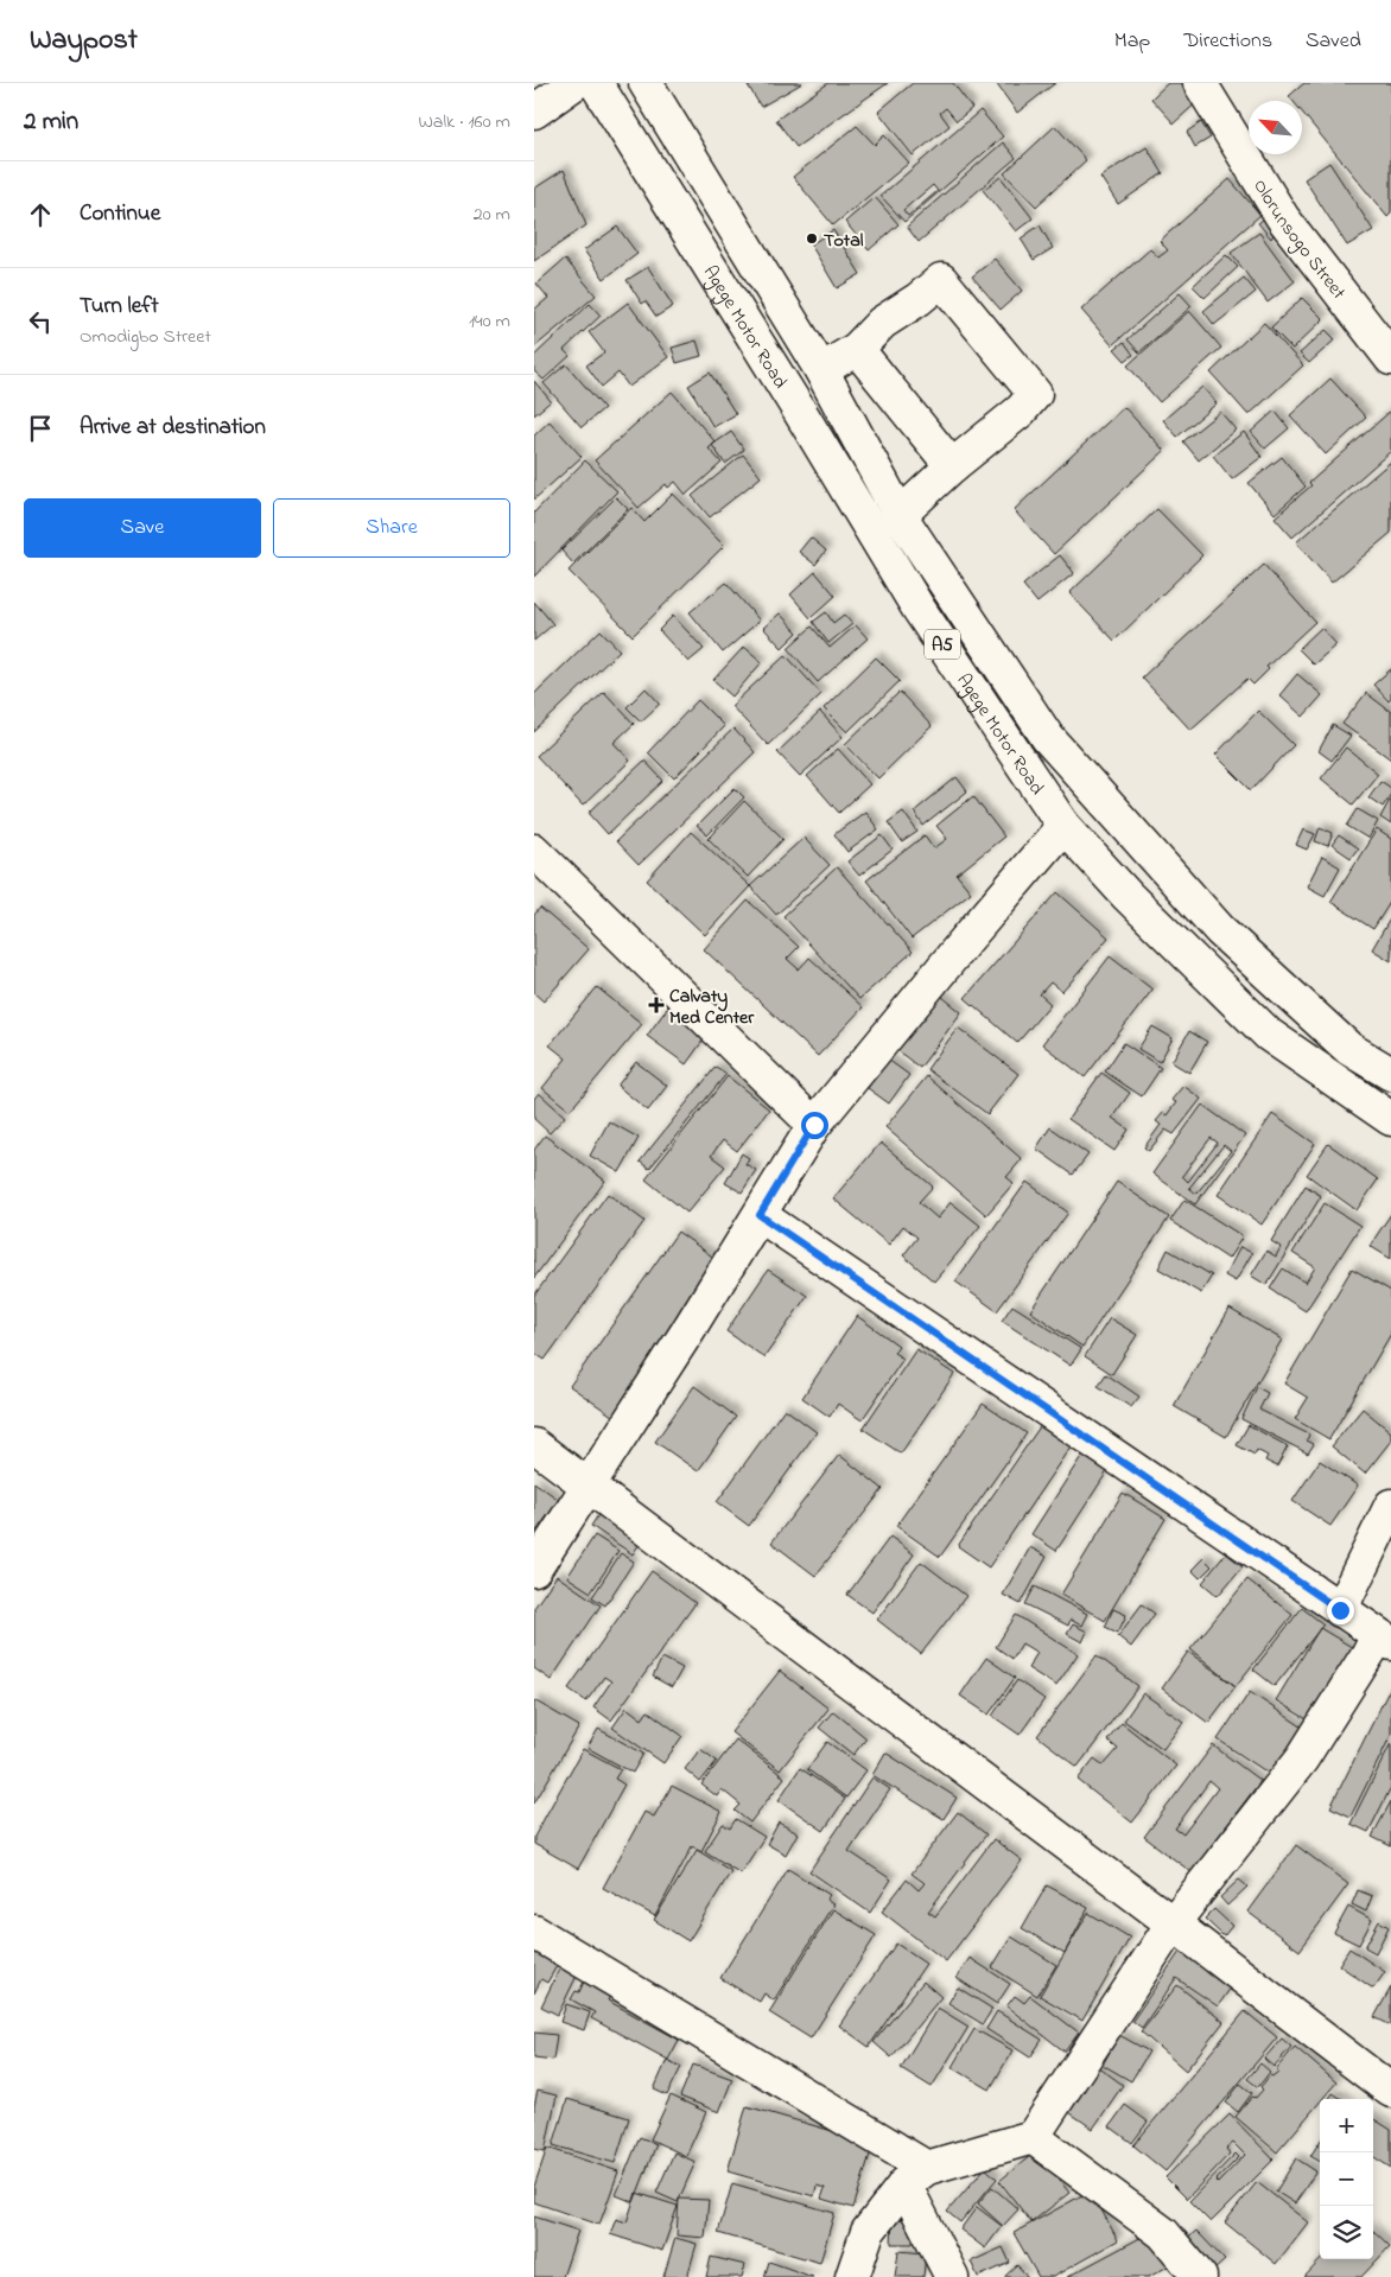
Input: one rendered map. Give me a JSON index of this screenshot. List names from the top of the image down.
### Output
{
  "streets": {
    "main road": ["Olorunsogo Street", "Agege Motor Road", "A5"]
  },
  "places": {
    "other": ["Total"],
    "health": ["Calvaty Med Center"]
  },
  "north": "top left",
  "page": {
    "header": "Waypost",
    "nav": ["Map", "Directions", "Saved"],
    "heading": ["2 min", "Walk · 160 m"],
    "list": [
      ["Continue", "20 m"],
      ["Turn left", "Omodigbo Street", "140 m"],
      "Arrive at destination"
    ],
    "buttons": ["Save", "Share"],
    "map_buttons": ["+", "−"]
  }
}
